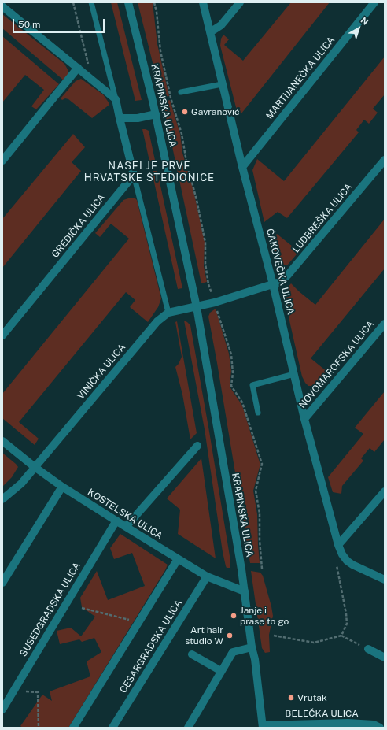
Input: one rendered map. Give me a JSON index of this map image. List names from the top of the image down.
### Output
{
  "streets": {
    "street": [
      "MARTIJANEČKA ULICA",
      "KRAPINSKA ULICA",
      "LUDBREŠKA ULICA",
      "GREDIČKA ULICA",
      "ČAKOVEČKA ULICA",
      "NOVOMAROFSKA ULICA",
      "VINIČKA ULICA",
      "KOSTELSKA ULICA",
      "SUSEDGRADSKA ULICA",
      "CESARGRADSKA ULICA",
      "BELEČKA ULICA"
    ]
  },
  "crossings": [
    ["MARTIJANEČKA ULICA", "ČAKOVEČKA ULICA"],
    ["KRAPINSKA ULICA", "VINIČKA ULICA"],
    ["KRAPINSKA ULICA", "KOSTELSKA ULICA"],
    ["KRAPINSKA ULICA", "BELEČKA ULICA"],
    ["LUDBREŠKA ULICA", "ČAKOVEČKA ULICA"],
    ["ČAKOVEČKA ULICA", "NOVOMAROFSKA ULICA"],
    ["VINIČKA ULICA", "KOSTELSKA ULICA"],
    ["KOSTELSKA ULICA", "SUSEDGRADSKA ULICA"],
    ["KOSTELSKA ULICA", "CESARGRADSKA ULICA"]
  ],
  "districts": ["NASELJE PRVE HRVATSKE ŠTEDIONICE"],
  "places": [
    "Gavranović",
    "Janje i prase to go",
    "Art hair studio W",
    "Vrutak"
  ],
  "scale_bar": "50 m",
  "north": "top right"
}
